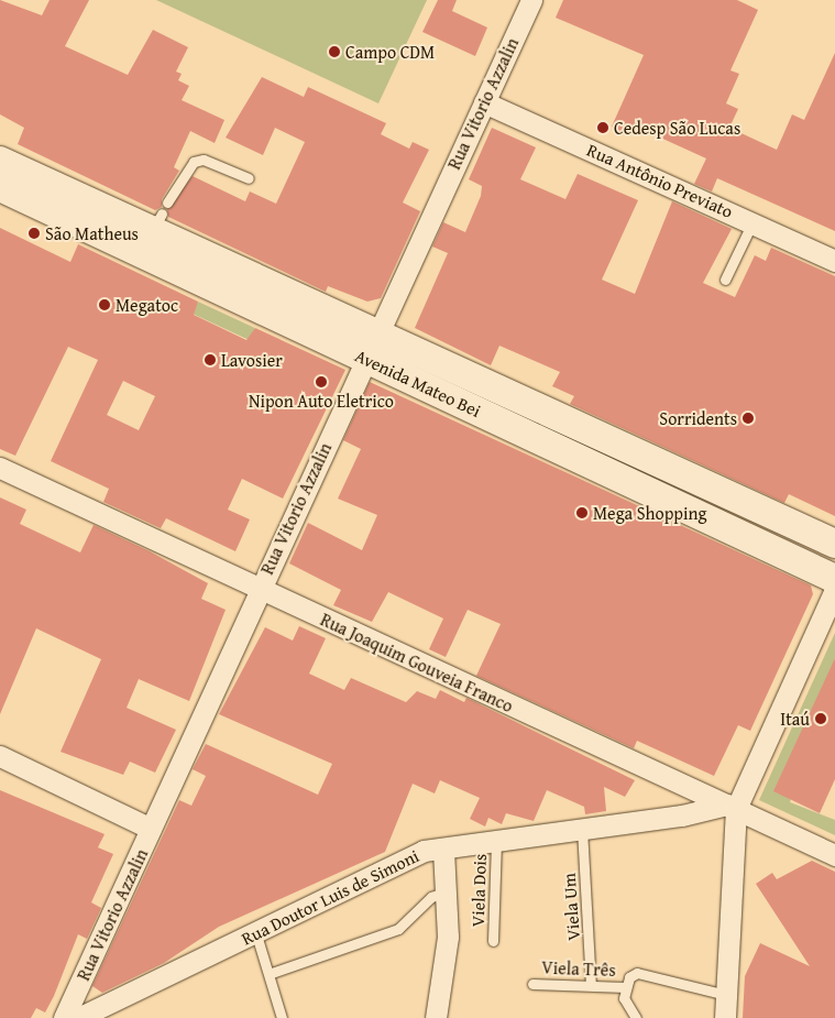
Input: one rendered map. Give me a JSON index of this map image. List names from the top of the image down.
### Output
{
  "streets": {
    "main road": ["Avenida Mateo Bei"],
    "street": [
      "Rua Vitorio Azzalin",
      "Rua Antônio Previato",
      "Rua Joaquim Gouveia Franco",
      "Rua Doutor Luis de Simoni"
    ],
    "lane": ["Viela Dois", "Viela Um", "Viela Três"]
  },
  "crossings": [
    ["Rua Vitorio Azzalin", "Rua Antônio Previato"],
    ["Rua Vitorio Azzalin", "Avenida Mateo Bei"],
    ["Rua Vitorio Azzalin", "Rua Joaquim Gouveia Franco"],
    ["Rua Joaquim Gouveia Franco", "Rua Doutor Luis de Simoni"],
    ["Viela Dois", "Rua Doutor Luis de Simoni"],
    ["Rua Doutor Luis de Simoni", "Viela Um"],
    ["Viela Um", "Viela Três"]
  ],
  "places": [
    "Campo CDM",
    "Cedesp São Lucas",
    "São Matheus",
    "Megatoc",
    "Lavosier",
    "Nipon Auto Eletrico",
    "Sorridents",
    "Mega Shopping",
    "Itaú"
  ]
}
